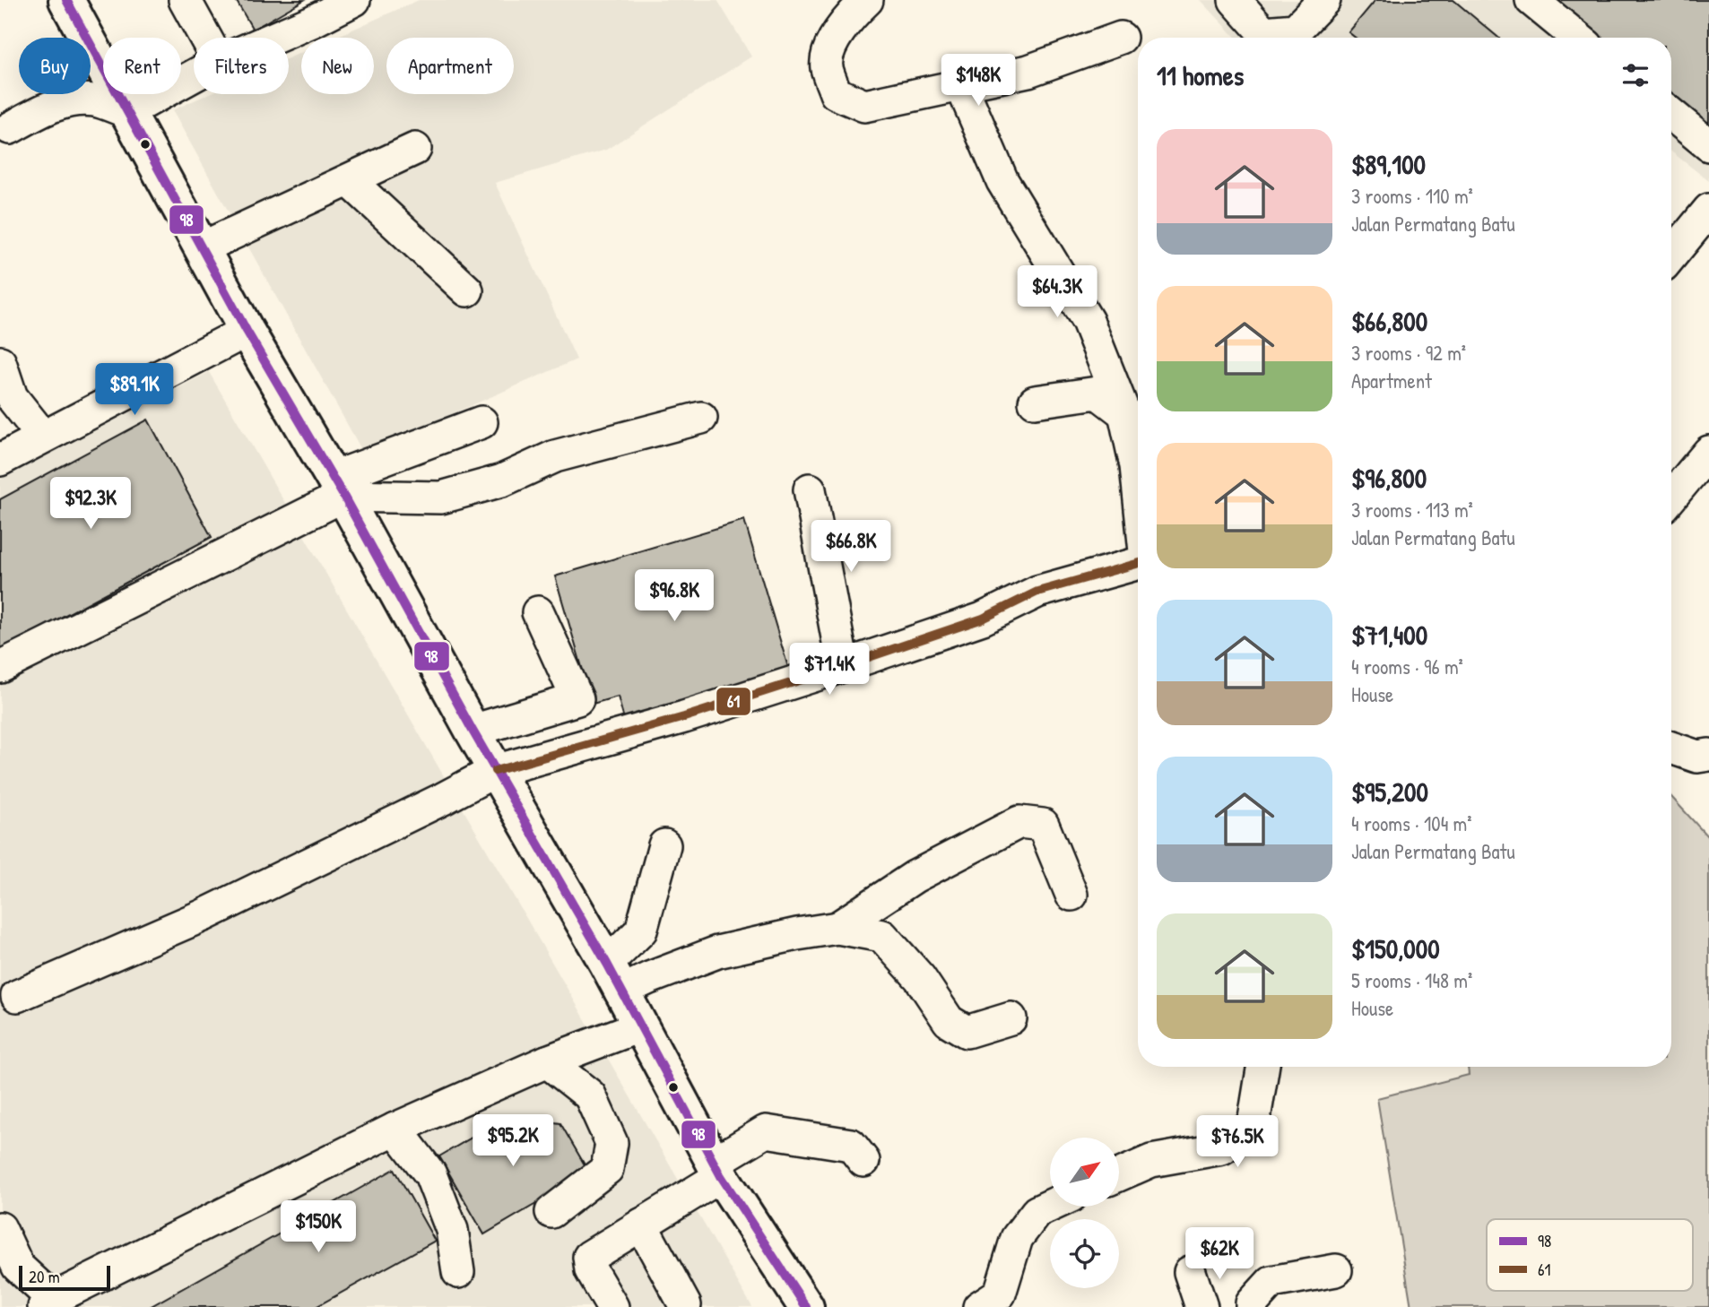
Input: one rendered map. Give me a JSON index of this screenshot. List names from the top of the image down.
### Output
{
  "lines": ["transit line 98", "transit line 61"],
  "legend": ["98", "61"],
  "scale_bar": "20 m",
  "north": "top right",
  "page": {
    "chip": [
      "Buy",
      "Rent",
      "Filters",
      "New",
      "Apartment"
    ],
    "heading": "11 homes",
    "price": [
      "$148K",
      "$64.3K",
      "$89.1K",
      "$92.3K",
      "$66.8K",
      "$96.8K",
      "$71.4K",
      "$95.2K",
      "$76.5K",
      "$150K",
      "$62K"
    ],
    "list": [
      {
        "name": "$89,100",
        "note": "3 rooms · 110 m² · Jalan Permatang Batu"
      },
      {
        "name": "$66,800",
        "note": "3 rooms · 92 m² · Apartment"
      },
      {
        "name": "$96,800",
        "note": "3 rooms · 113 m² · Jalan Permatang Batu"
      },
      {
        "name": "$71,400",
        "note": "4 rooms · 96 m² · House"
      },
      {
        "name": "$95,200",
        "note": "4 rooms · 104 m² · Jalan Permatang Batu"
      },
      {
        "name": "$150,000",
        "note": "5 rooms · 148 m² · House"
      }
    ],
    "scale": "20 m"
  }
}
